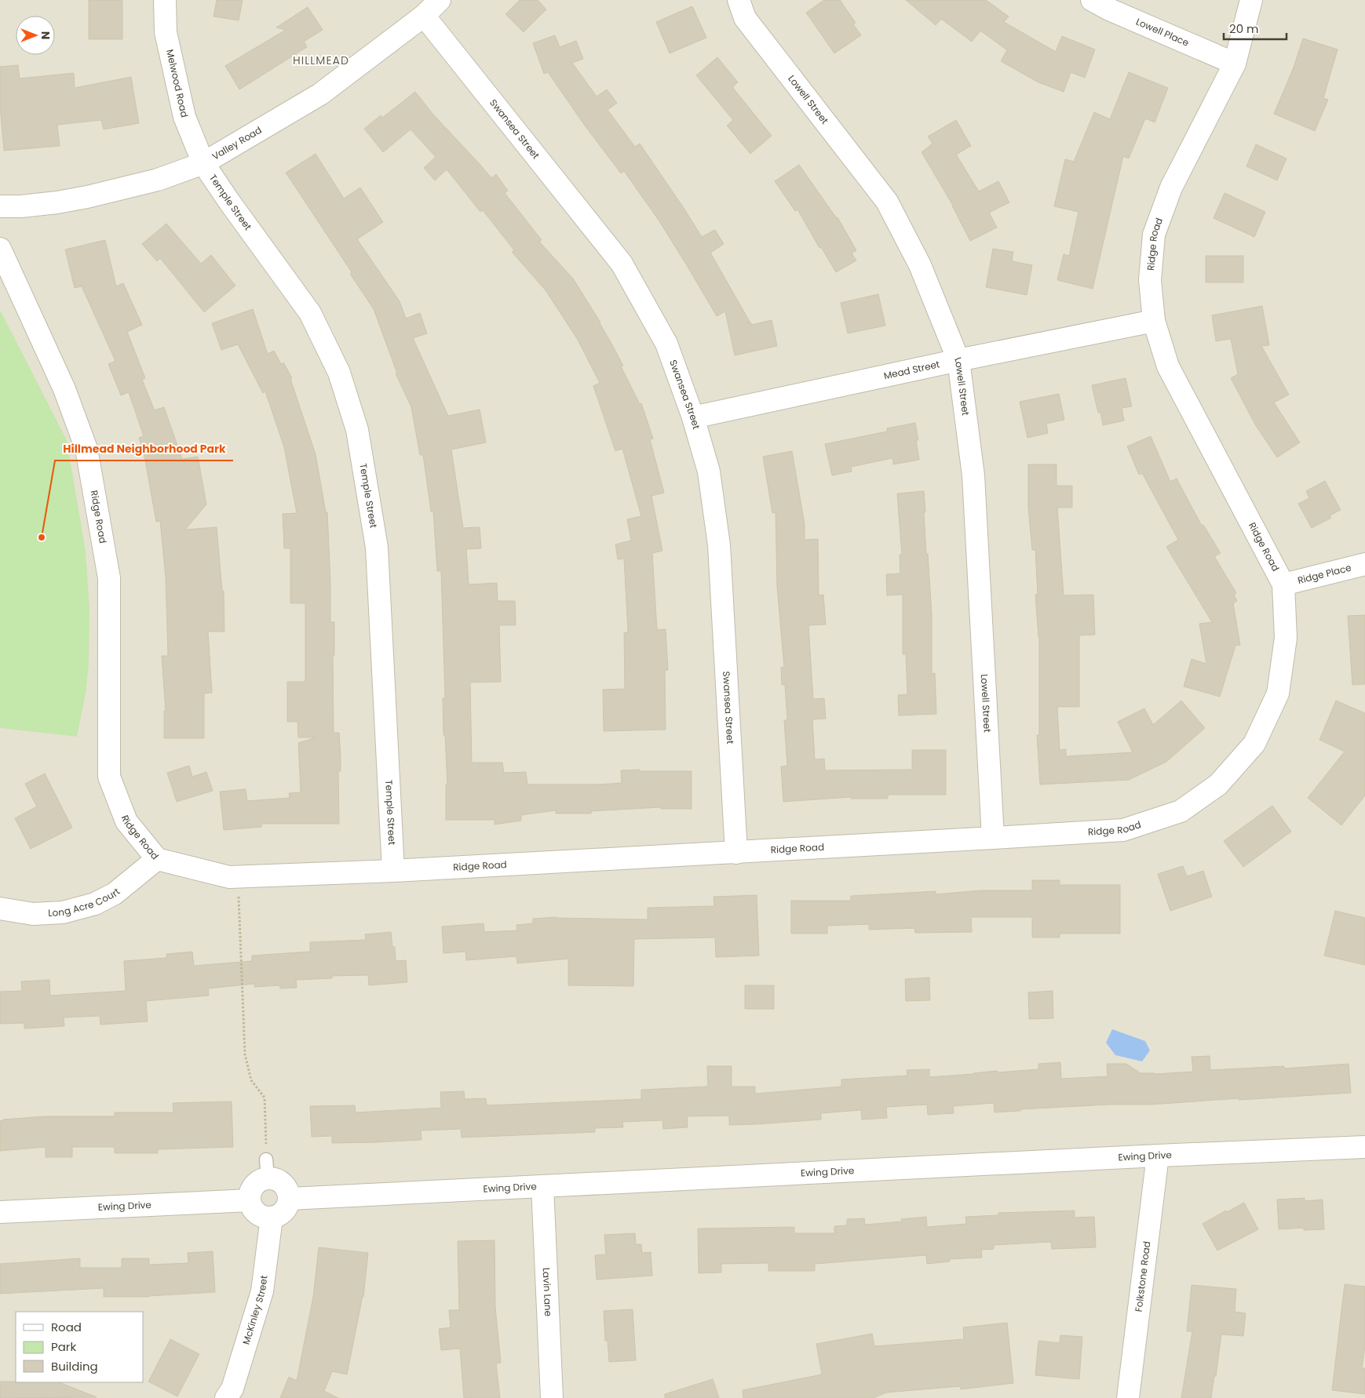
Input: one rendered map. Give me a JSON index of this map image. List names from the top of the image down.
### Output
{
  "streets": {
    "street": [
      "Lowell Place",
      "Melwood Road",
      "Lowell Street",
      "Swansea Street",
      "Valley Road",
      "Temple Street",
      "Ridge Road",
      "Mead Street",
      "Ridge Place",
      "Long Acre Court",
      "Ewing Drive",
      "Folkstone Road",
      "Lavin Lane",
      "McKinley Street"
    ]
  },
  "crossings": [
    ["Lowell Place", "Ridge Road"],
    ["Melwood Road", "Valley Road"],
    ["Melwood Road", "Temple Street"],
    ["Lowell Street", "Ridge Road"],
    ["Lowell Street", "Mead Street"],
    ["Swansea Street", "Valley Road"],
    ["Swansea Street", "Ridge Road"],
    ["Swansea Street", "Mead Street"],
    ["Valley Road", "Temple Street"],
    ["Temple Street", "Ridge Road"],
    ["Ridge Road", "Mead Street"],
    ["Ridge Road", "Ridge Place"],
    ["Ridge Road", "Long Acre Court"],
    ["Ewing Drive", "Folkstone Road"],
    ["Ewing Drive", "Lavin Lane"],
    ["Ewing Drive", "McKinley Street"]
  ],
  "districts": ["HILLMEAD"],
  "places": ["Hillmead Neighborhood Park"],
  "legend": ["Road", "Park", "Building"],
  "scale_bar": "20 m",
  "north": "right"
}
